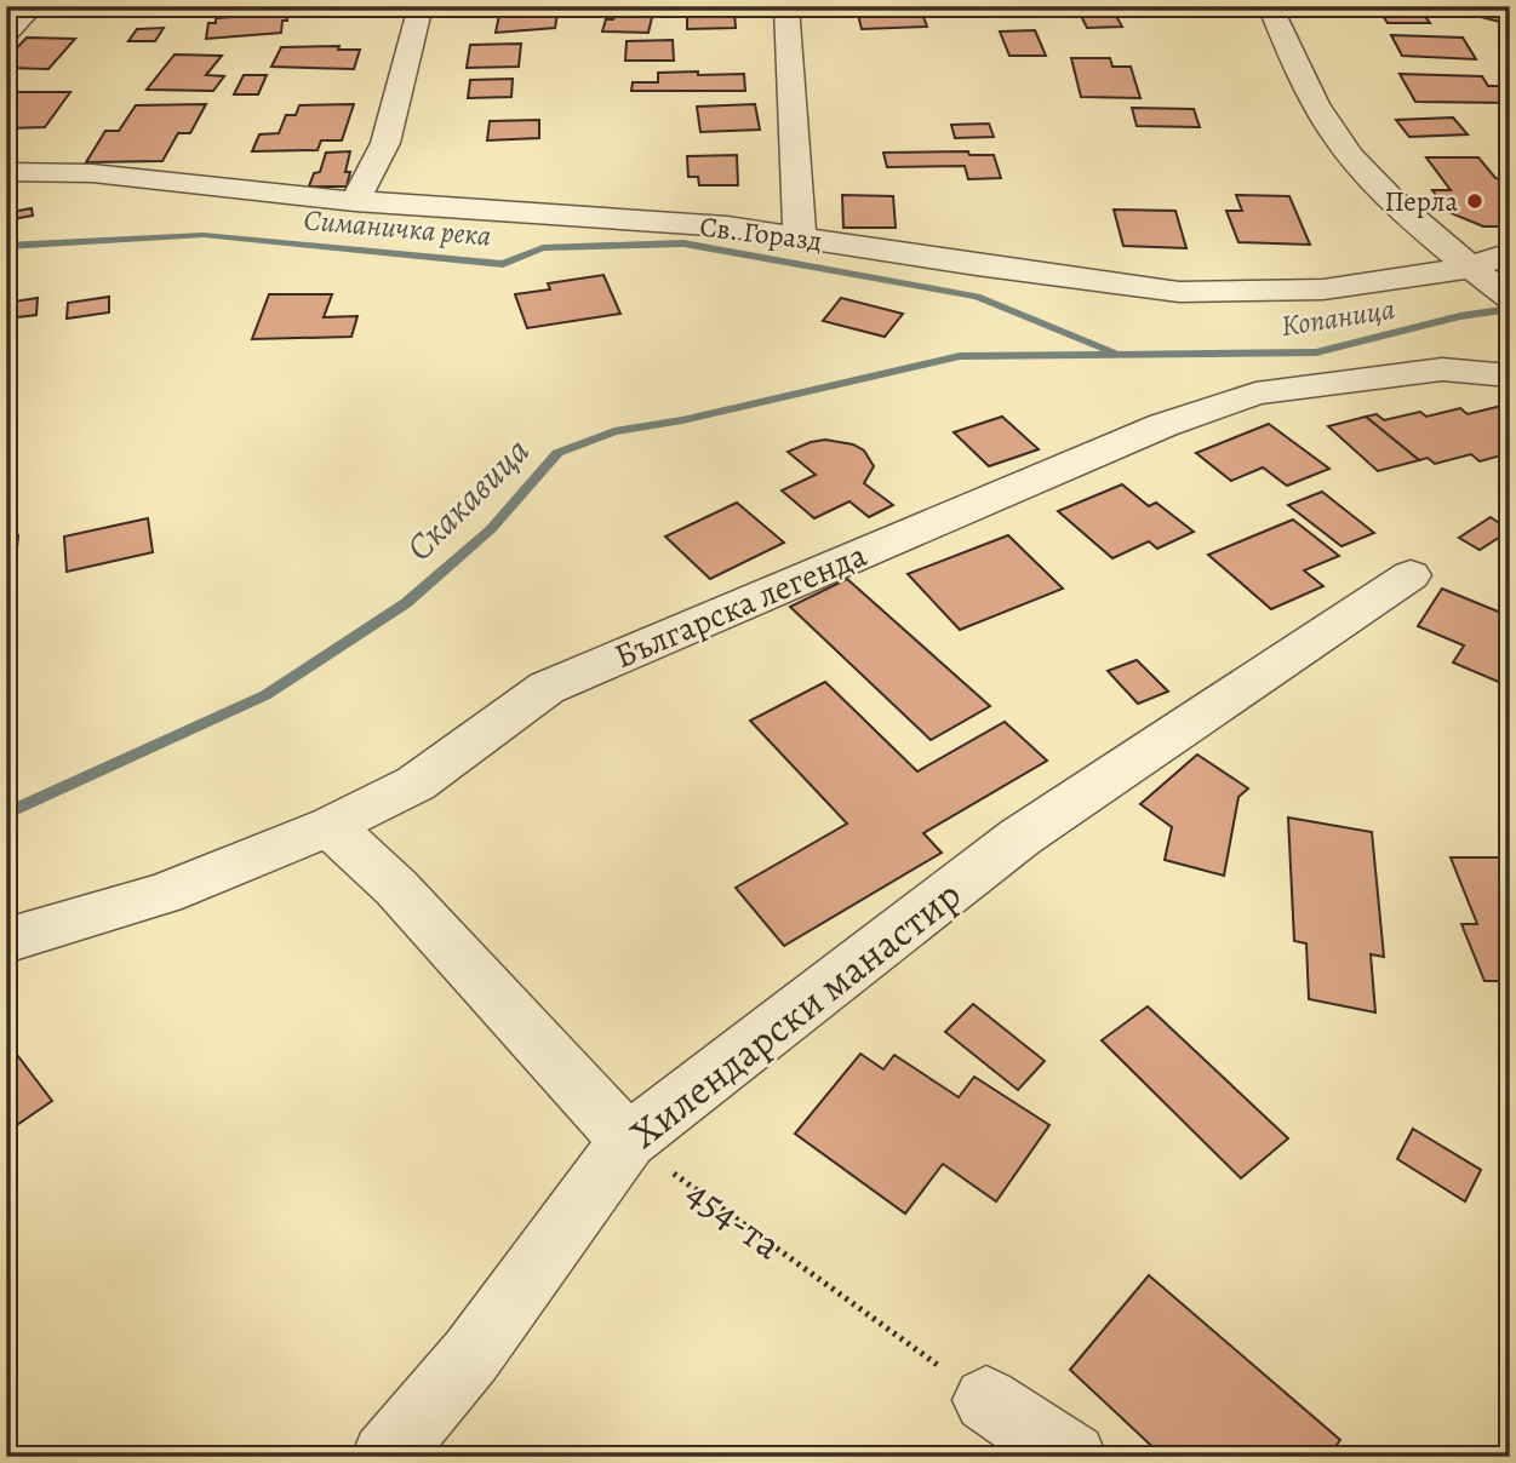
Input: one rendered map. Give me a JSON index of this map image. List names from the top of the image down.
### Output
{
  "streets": {
    "street": ["Св. Горазд", "Българска легенда", "Хилендарски манастир"],
    "path": ["454-та"]
  },
  "crossings": [
    ["Хилендарски манастир", "454-та"]
  ],
  "water": ["Симаничка река", "Копаница", "Скакавица"],
  "places": ["Перла"]
}
